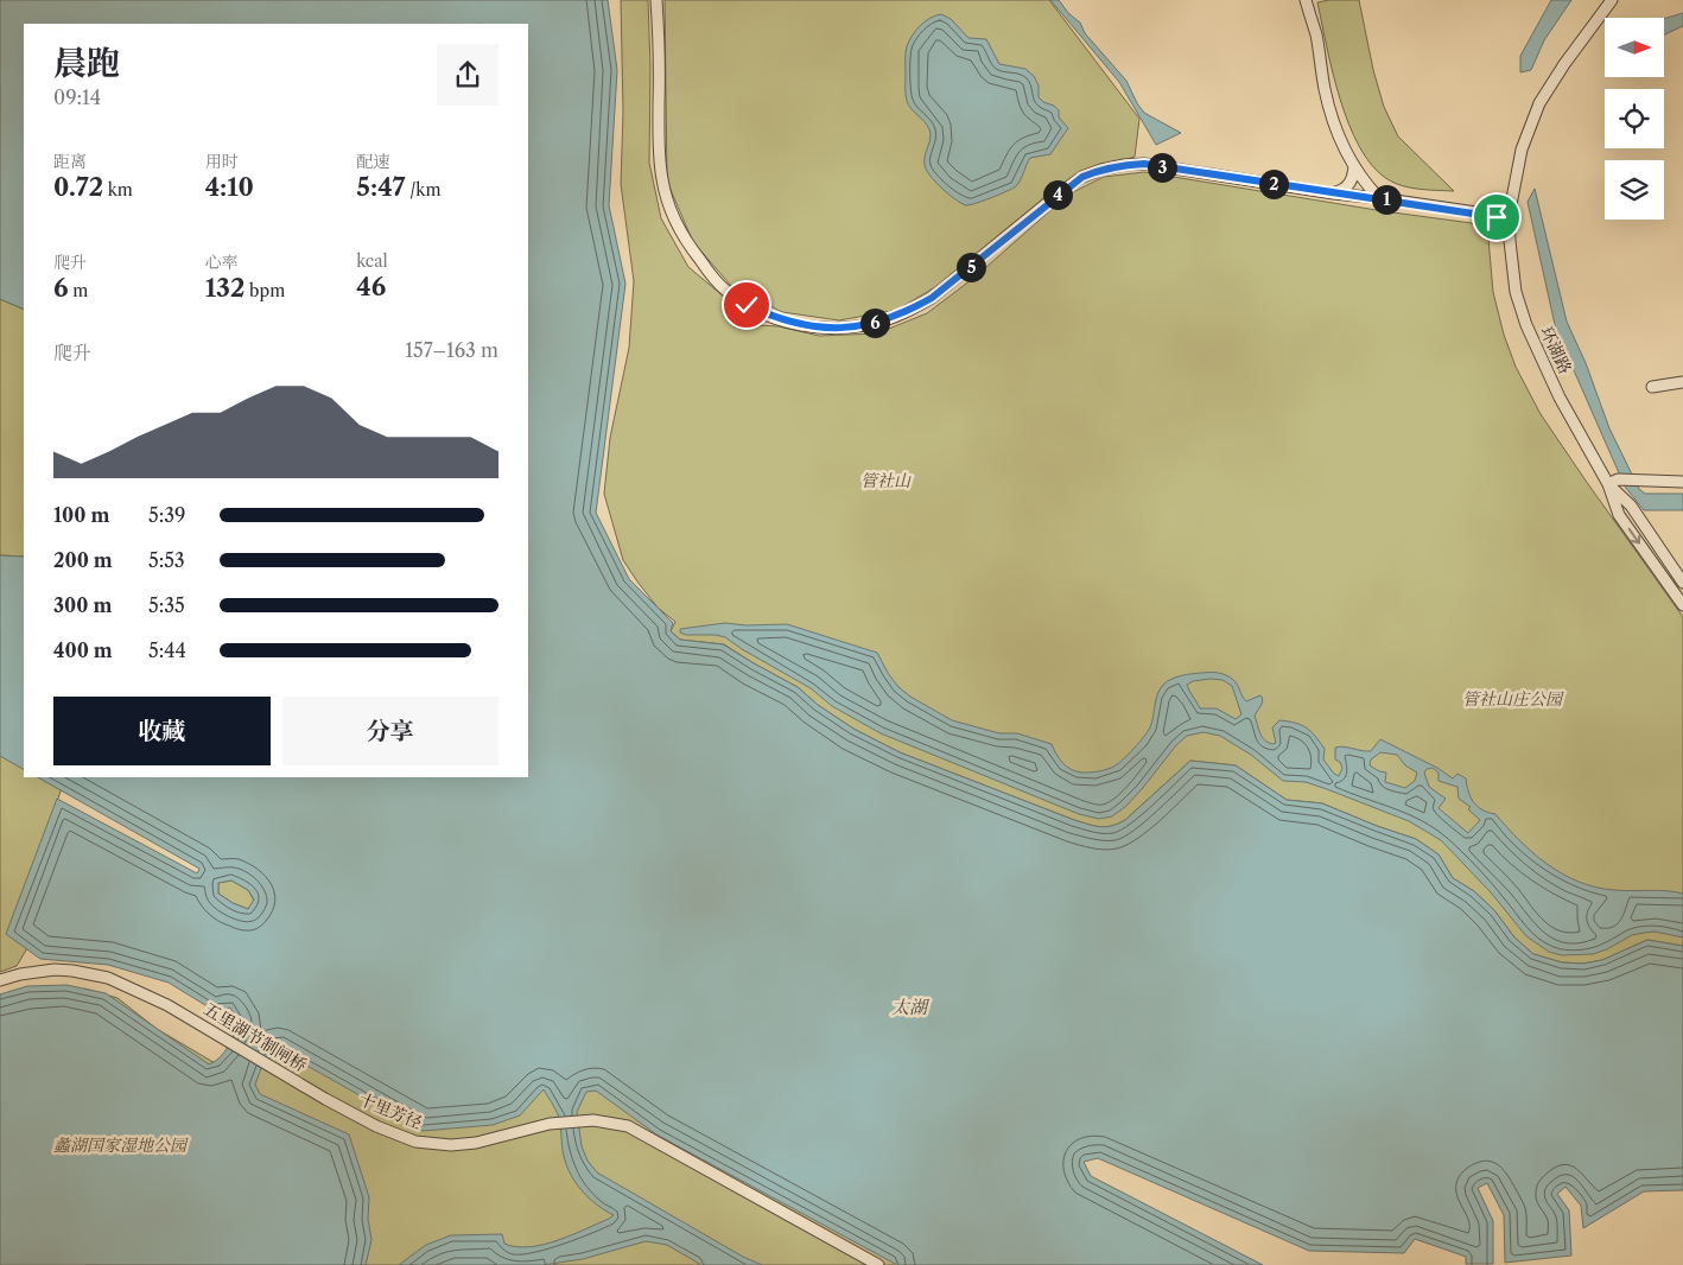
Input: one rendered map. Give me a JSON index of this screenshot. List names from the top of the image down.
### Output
{
  "streets": {
    "street": ["环湖路", "五里湖节制闸桥", "十里芳径"]
  },
  "crossings": [
    ["五里湖节制闸桥", "十里芳径"]
  ],
  "water": ["太湖"],
  "parks": ["管社山", "管社山庄公园", "蠡湖国家湿地公园"],
  "north": "right",
  "page": {
    "heading": ["晨跑", "09:14"],
    "stats": [
      ["距离", "0.72 km"],
      ["用时", "4:10"],
      ["配速", "5:47 /km"],
      ["爬升", "6 m"],
      ["心率", "132 bpm"],
      ["kcal", "46"]
    ],
    "pins": [
      "3",
      "2",
      "4",
      "1",
      "5",
      "6"
    ],
    "chart": ["爬升", "157–163 m"],
    "list": [
      {
        "name": "100 m",
        "note": "5:39"
      },
      {
        "name": "200 m",
        "note": "5:53"
      },
      {
        "name": "300 m",
        "note": "5:35"
      },
      {
        "name": "400 m",
        "note": "5:44"
      }
    ],
    "buttons": ["收藏", "分享"]
  }
}
